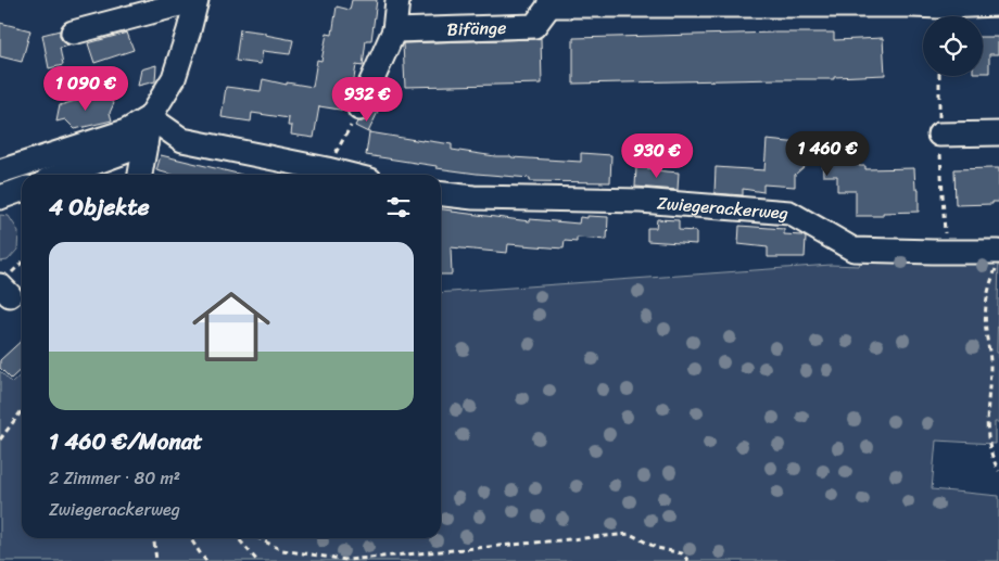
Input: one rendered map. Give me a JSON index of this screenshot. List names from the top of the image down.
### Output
{
  "streets": {
    "street": ["Bifänge", "Zwiegerackerweg"]
  },
  "page": {
    "price": [
      "1 090 €",
      "932 €",
      "1 460 €",
      "930 €"
    ],
    "heading": "4 Objekte",
    "list": [
      {
        "name": "1 460 €/Monat",
        "note": "2 Zimmer · 80 m² · Zwiegerackerweg"
      }
    ]
  }
}
